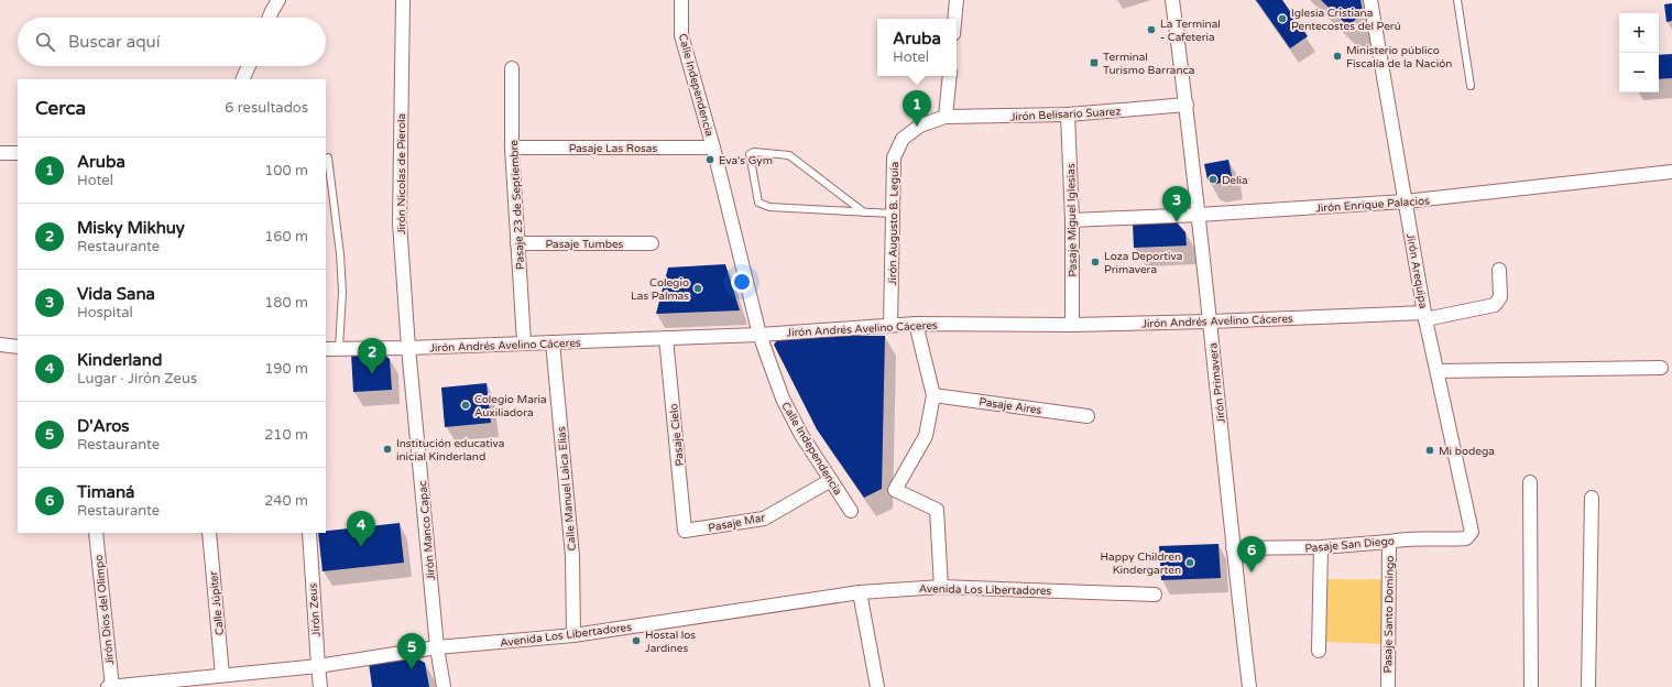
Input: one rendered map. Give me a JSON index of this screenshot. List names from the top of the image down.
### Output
{
  "streets": {
    "street": [
      "Calle Independencia",
      "Jirón Belisario Suarez",
      "Pasaje Las Rosas",
      "Jirón Nicolas de Pierola",
      "Jirón Enrique Palacios",
      "Pasaje 23 de Septiembre",
      "Pasaje Miguel Iglesias",
      "Jirón Augusto B. Leguía",
      "Pasaje Tumbes",
      "Jirón Arequipa",
      "Jirón Andrés Avelino Cáceres",
      "Jirón Primavera",
      "Pasaje Aires",
      "Pasaje Cielo",
      "Calle Manuel Laica Elias",
      "Pasaje Mar",
      "Jirón Manco Capac",
      "Pasaje San Diego",
      "Avenida Los Libertadores",
      "Calle Júpiter",
      "Jirón Dios del Olimpo",
      "Jirón Zeus",
      "Pasaje Santo Domingo"
    ]
  },
  "crossings": [
    ["Calle Independencia", "Pasaje Las Rosas"],
    ["Calle Independencia", "Jirón Andrés Avelino Cáceres"],
    ["Calle Independencia", "Pasaje Mar"],
    ["Jirón Belisario Suarez", "Pasaje Miguel Iglesias"],
    ["Jirón Belisario Suarez", "Jirón Augusto B. Leguía"],
    ["Jirón Belisario Suarez", "Jirón Primavera"],
    ["Pasaje Las Rosas", "Pasaje 23 de Septiembre"],
    ["Jirón Nicolas de Pierola", "Jirón Andrés Avelino Cáceres"],
    ["Jirón Nicolas de Pierola", "Jirón Manco Capac"],
    ["Jirón Enrique Palacios", "Pasaje Miguel Iglesias"],
    ["Jirón Enrique Palacios", "Jirón Arequipa"],
    ["Jirón Enrique Palacios", "Jirón Primavera"],
    ["Pasaje 23 de Septiembre", "Pasaje Tumbes"],
    ["Pasaje 23 de Septiembre", "Jirón Andrés Avelino Cáceres"],
    ["Pasaje Miguel Iglesias", "Jirón Andrés Avelino Cáceres"],
    ["Jirón Augusto B. Leguía", "Jirón Andrés Avelino Cáceres"],
    ["Jirón Arequipa", "Jirón Andrés Avelino Cáceres"],
    ["Jirón Arequipa", "Pasaje San Diego"],
    ["Jirón Andrés Avelino Cáceres", "Jirón Primavera"],
    ["Jirón Andrés Avelino Cáceres", "Pasaje Cielo"],
    ["Jirón Andrés Avelino Cáceres", "Calle Manuel Laica Elias"],
    ["Jirón Andrés Avelino Cáceres", "Jirón Manco Capac"],
    ["Jirón Primavera", "Pasaje San Diego"],
    ["Pasaje Cielo", "Pasaje Mar"],
    ["Calle Manuel Laica Elias", "Avenida Los Libertadores"],
    ["Jirón Manco Capac", "Avenida Los Libertadores"],
    ["Pasaje San Diego", "Pasaje Santo Domingo"],
    ["Avenida Los Libertadores", "Calle Júpiter"],
    ["Avenida Los Libertadores", "Jirón Dios del Olimpo"],
    ["Avenida Los Libertadores", "Jirón Zeus"]
  ],
  "places": {
    "other": [
      "Iglesia Cristiana Pentecostes del Perú",
      "La Terminal - Cafeteria",
      "Ministerio público Fiscalía de la Nación",
      "Eva's Gym",
      "Delia",
      "Loza Deportiva Primavera",
      "Colegio Las Palmas",
      "Colegio Maria Auxiliadora",
      "Institución educativa inicial Kinderland",
      "Mi bodega",
      "Happy Children Kindergarten",
      "Hostal los Jardines"
    ],
    "transit": ["Terminal Turismo Barranca"]
  },
  "page": {
    "map_buttons": ["+", "−"],
    "search": "Buscar aquí",
    "popup": ["Aruba", "Hotel"],
    "heading": ["Cerca", "6 resultados"],
    "pins": [
      "1",
      "3",
      "2",
      "4",
      "6",
      "5"
    ],
    "list": [
      {
        "mark": "1",
        "name": "Aruba",
        "note": "Hotel",
        "value": "100 m"
      },
      {
        "mark": "2",
        "name": "Misky Mikhuy",
        "note": "Restaurante",
        "value": "160 m"
      },
      {
        "mark": "3",
        "name": "Vida Sana",
        "note": "Hospital",
        "value": "180 m"
      },
      {
        "mark": "4",
        "name": "Kinderland",
        "note": "Lugar · Jirón Zeus",
        "value": "190 m"
      },
      {
        "mark": "5",
        "name": "D'Aros",
        "note": "Restaurante",
        "value": "210 m"
      },
      {
        "mark": "6",
        "name": "Timaná",
        "note": "Restaurante",
        "value": "240 m"
      }
    ]
  }
}
